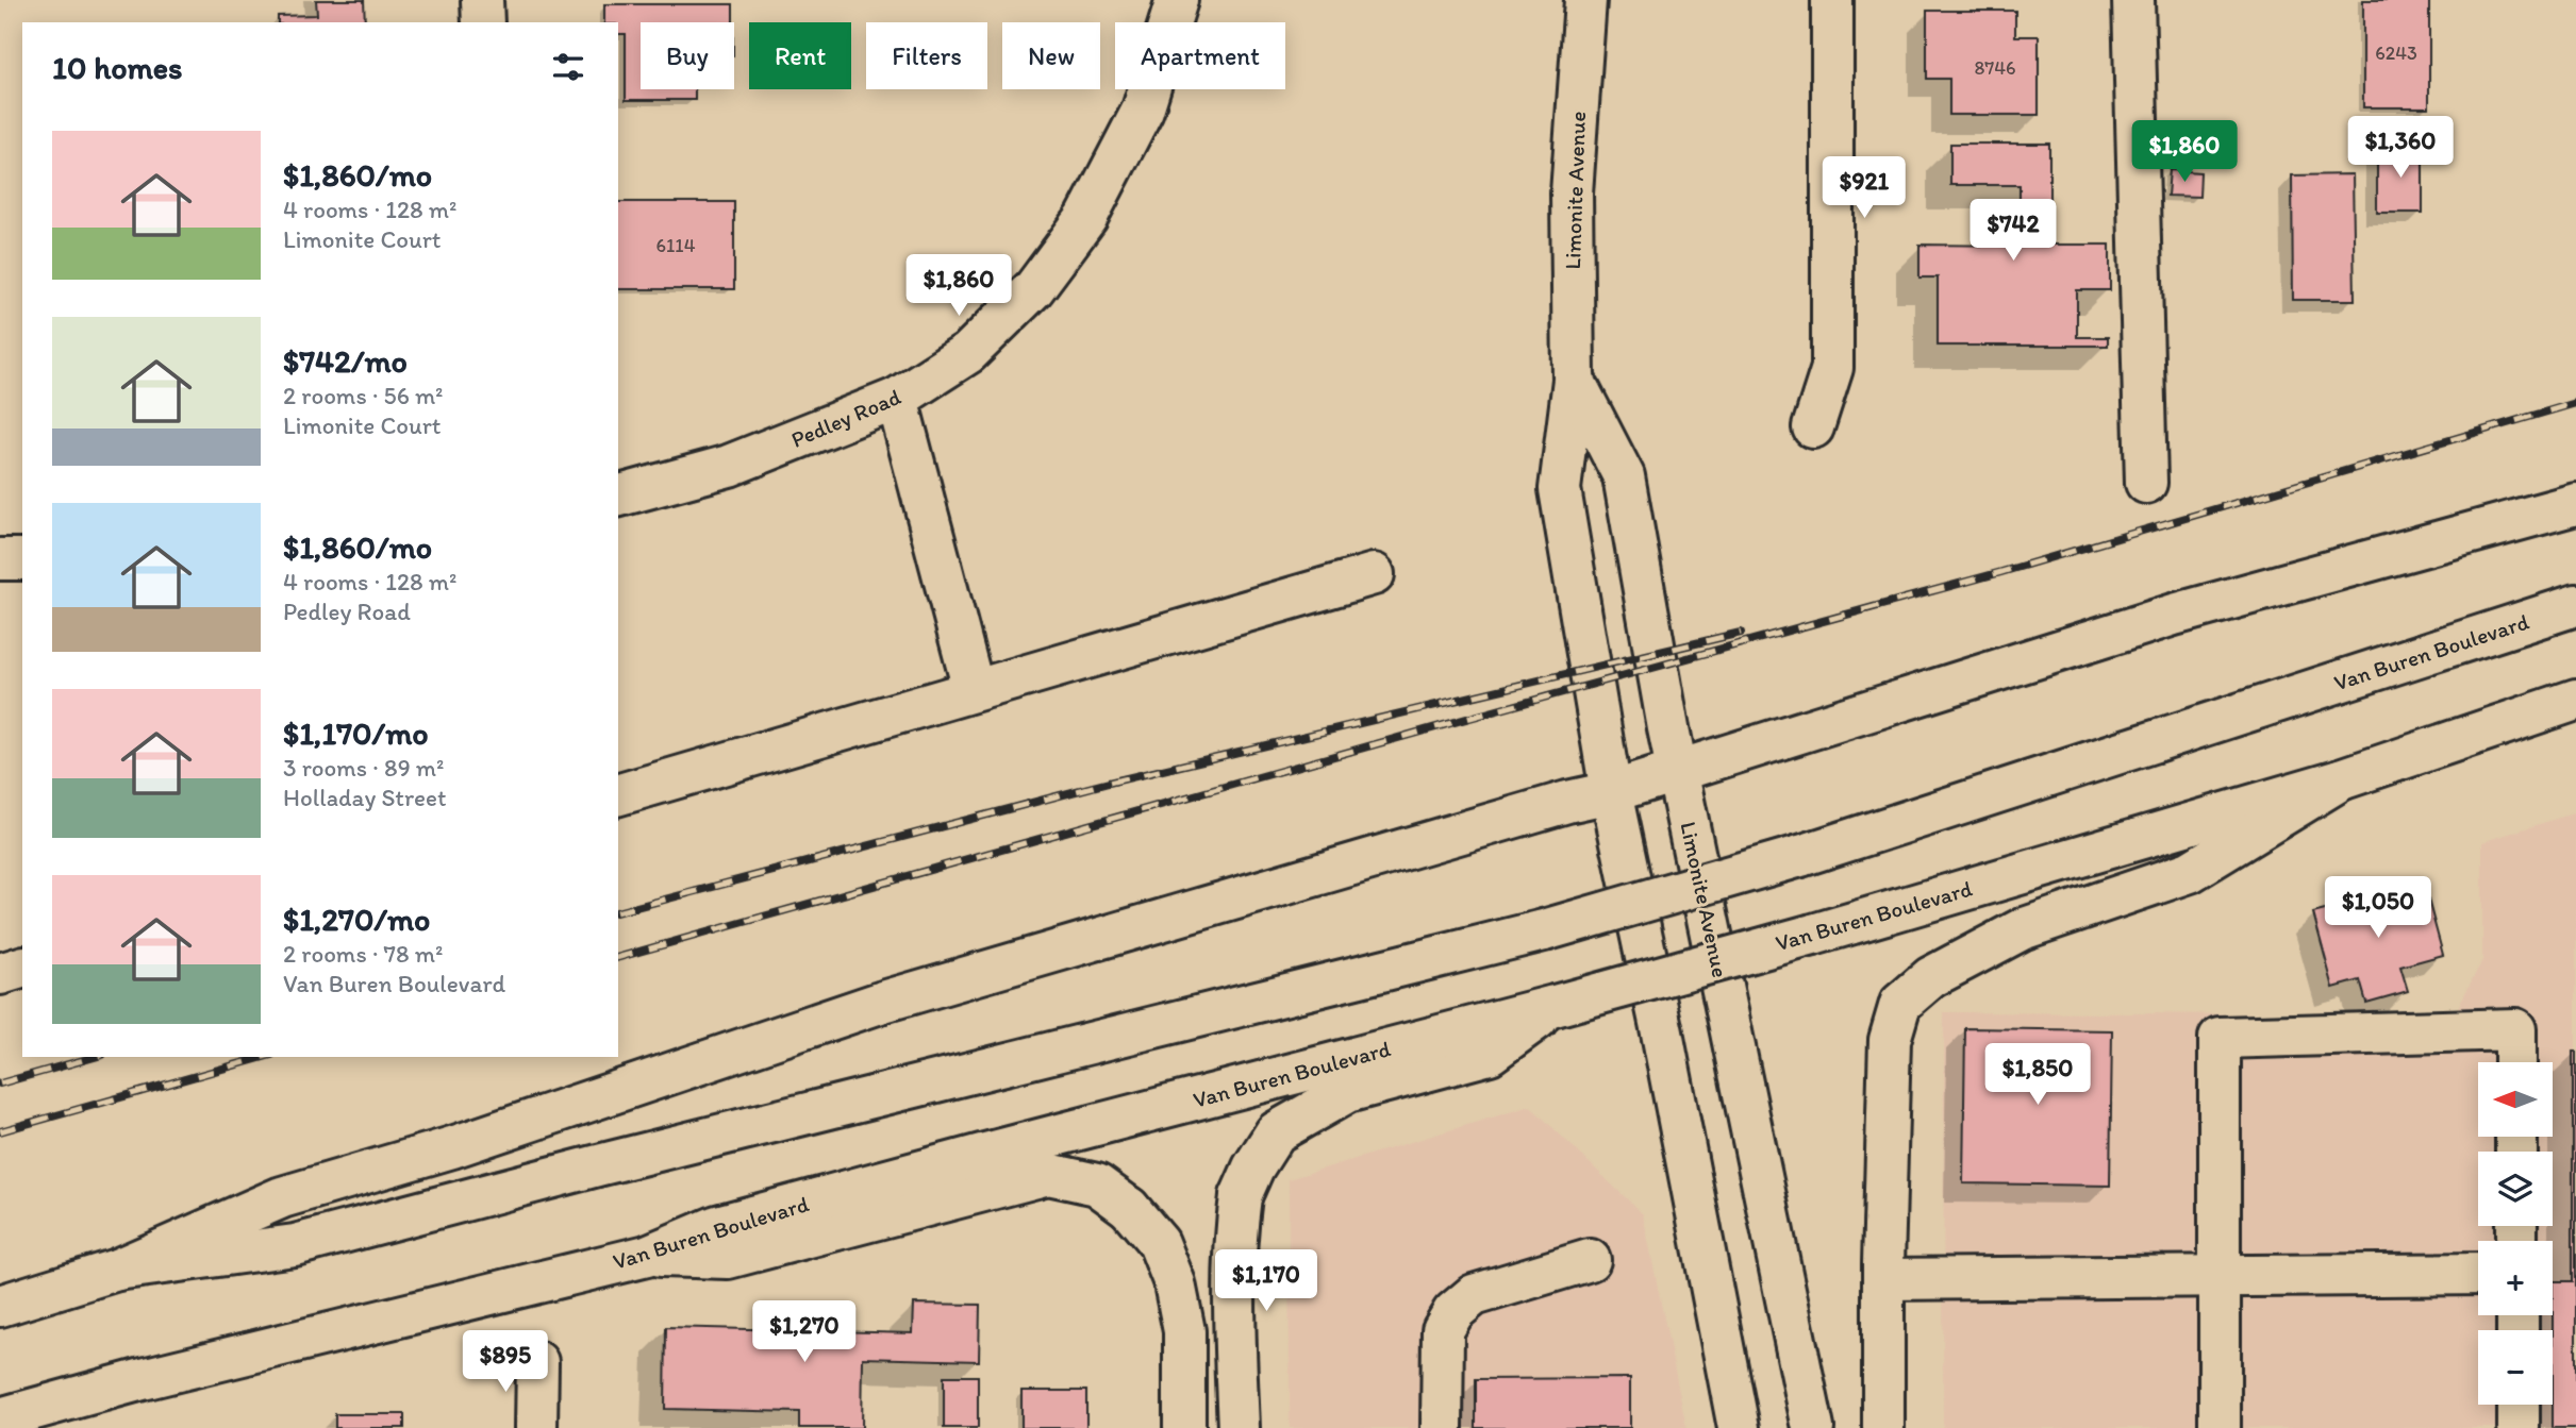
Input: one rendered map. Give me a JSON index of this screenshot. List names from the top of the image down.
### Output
{
  "streets": {
    "main road": ["Limonite Avenue", "Pedley Road", "Van Buren Boulevard"]
  },
  "house_numbers": ["6243", "8746", "6114"],
  "north": "left",
  "page": {
    "chip": [
      "Buy",
      "Rent",
      "Filters",
      "New",
      "Apartment"
    ],
    "heading": "10 homes",
    "list": [
      {
        "name": "$1,860/mo",
        "note": "4 rooms · 128 m² · Limonite Court"
      },
      {
        "name": "$742/mo",
        "note": "2 rooms · 56 m² · Limonite Court"
      },
      {
        "name": "$1,860/mo",
        "note": "4 rooms · 128 m² · Pedley Road"
      },
      {
        "name": "$1,170/mo",
        "note": "3 rooms · 89 m² · Holladay Street"
      },
      {
        "name": "$1,270/mo",
        "note": "2 rooms · 78 m² · Van Buren Boulevard"
      }
    ],
    "price": [
      "$1,360",
      "$1,860",
      "$921",
      "$742",
      "$1,860",
      "$1,050",
      "$1,850",
      "$1,170",
      "$1,270",
      "$895"
    ],
    "map_buttons": ["+", "−"]
  }
}
